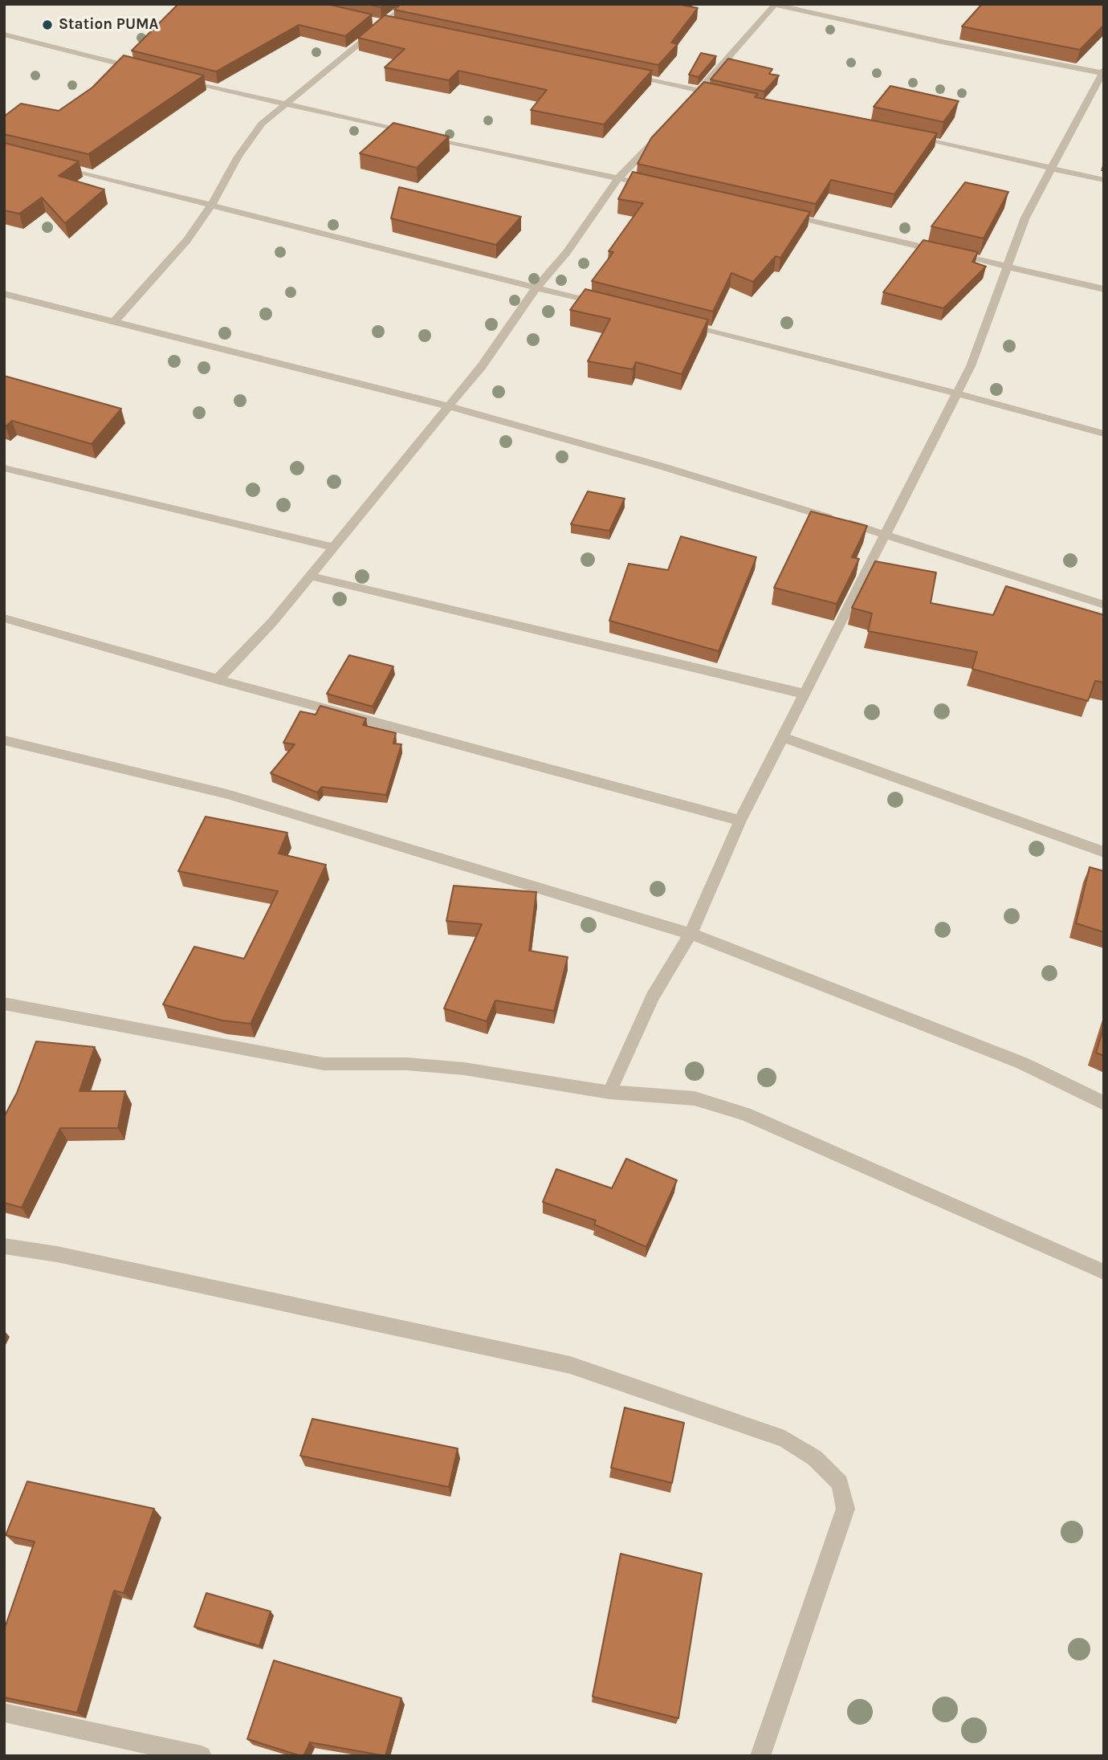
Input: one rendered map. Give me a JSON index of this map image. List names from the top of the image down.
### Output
{
  "places": ["Station PUMA"]
}
